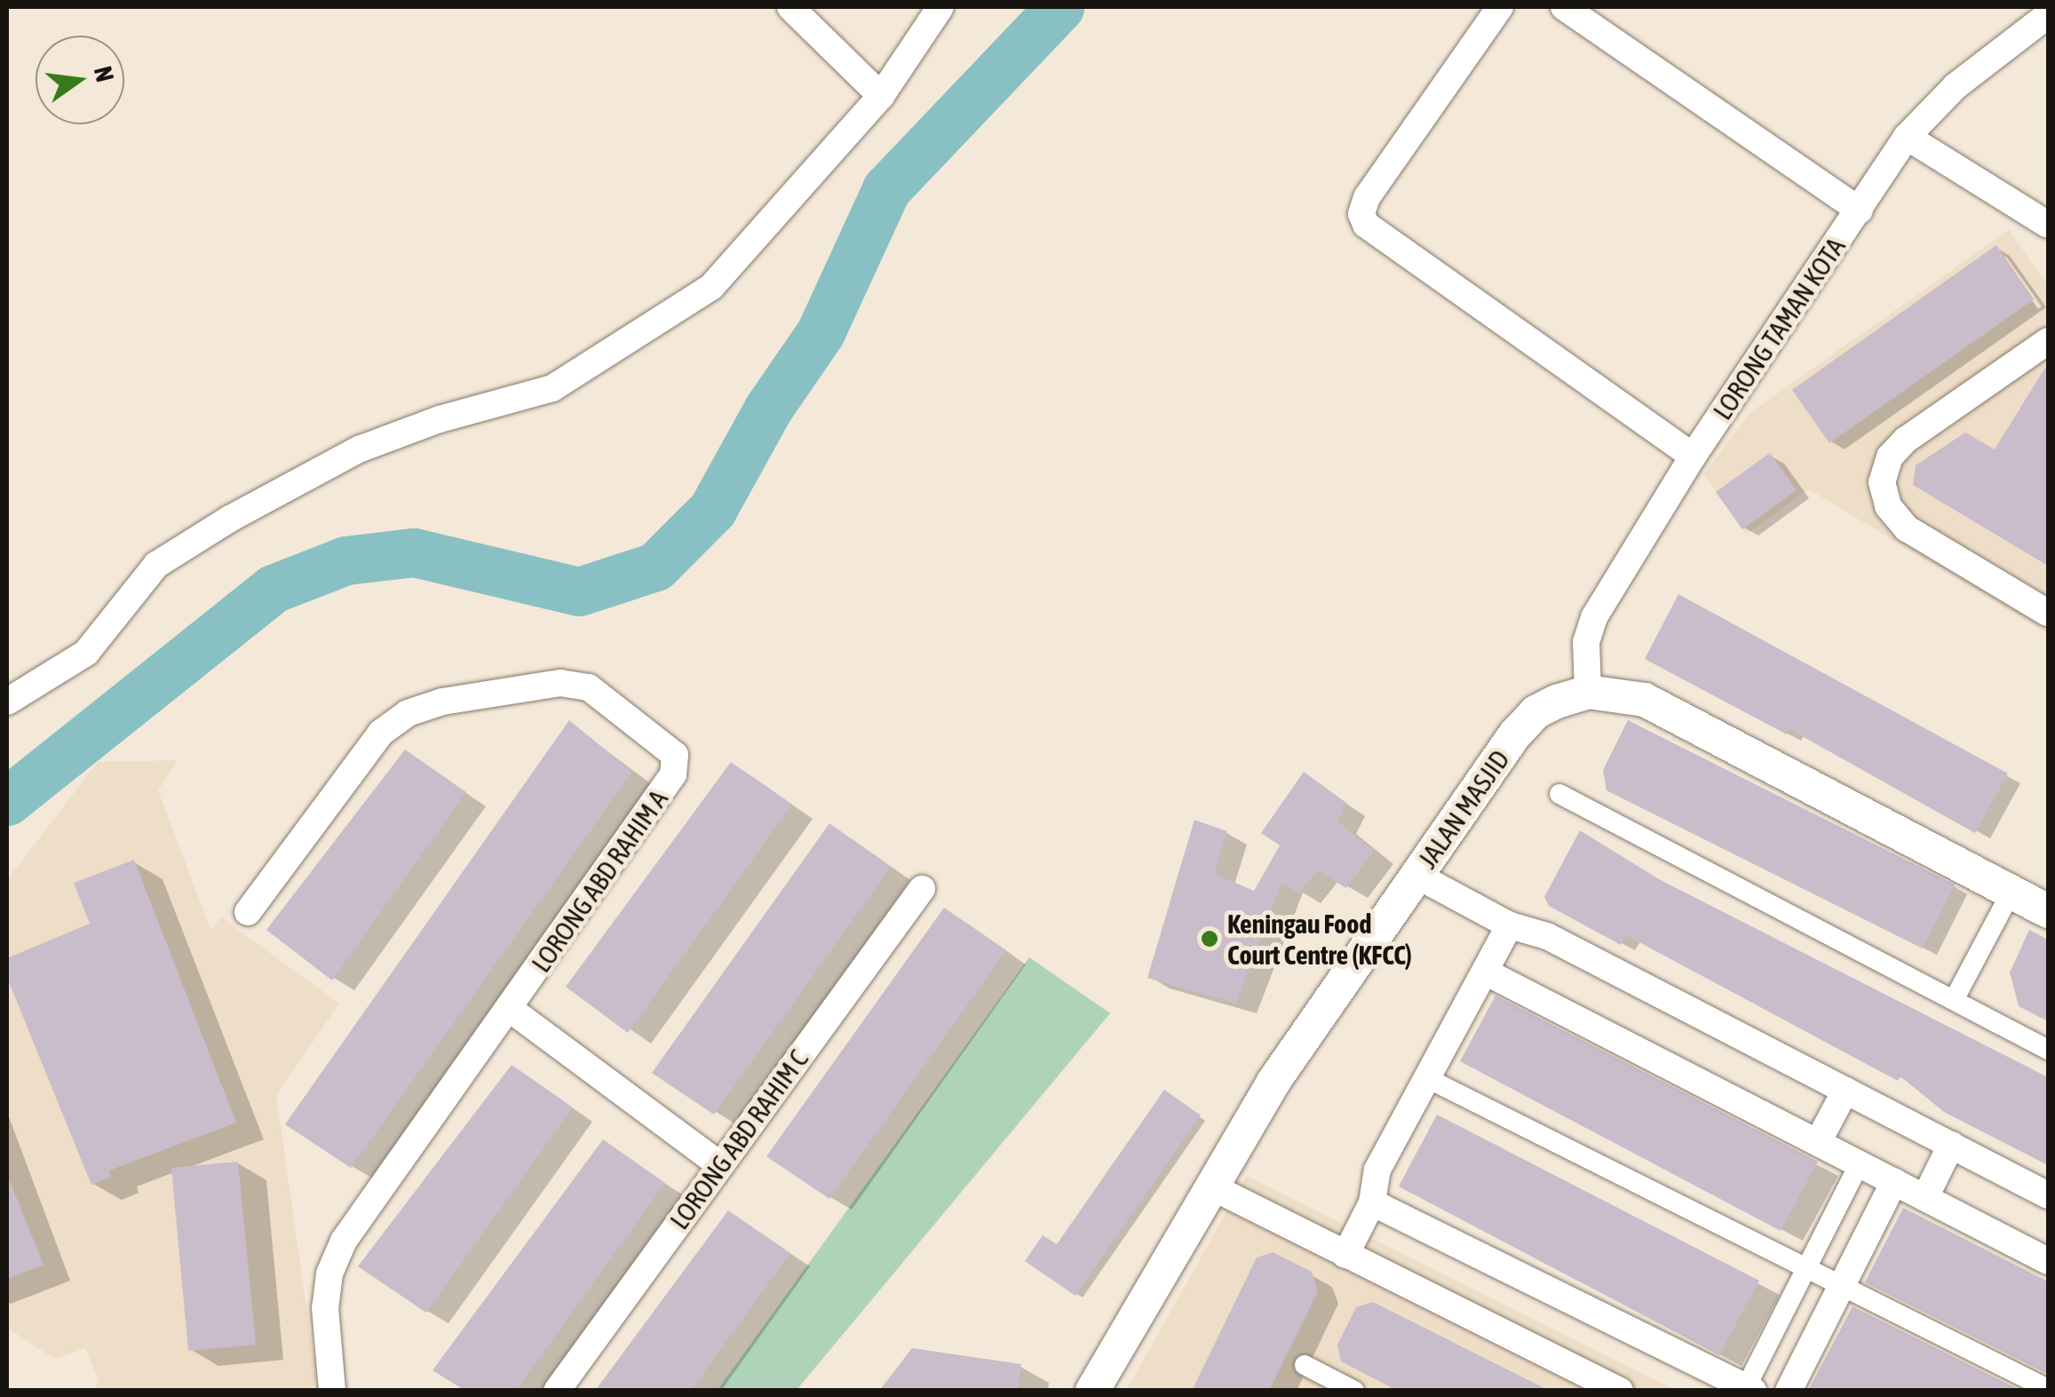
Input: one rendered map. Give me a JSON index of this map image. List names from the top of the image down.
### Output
{
  "streets": {
    "street": [
      "LORONG TAMAN KOTA",
      "JALAN MASJID",
      "LORONG ABD RAHIM A",
      "LORONG ABD RAHIM C"
    ]
  },
  "crossings": [
    ["LORONG TAMAN KOTA", "JALAN MASJID"]
  ],
  "places": ["Keningau Food Court Centre (KFCC)"],
  "north": "right"
}
